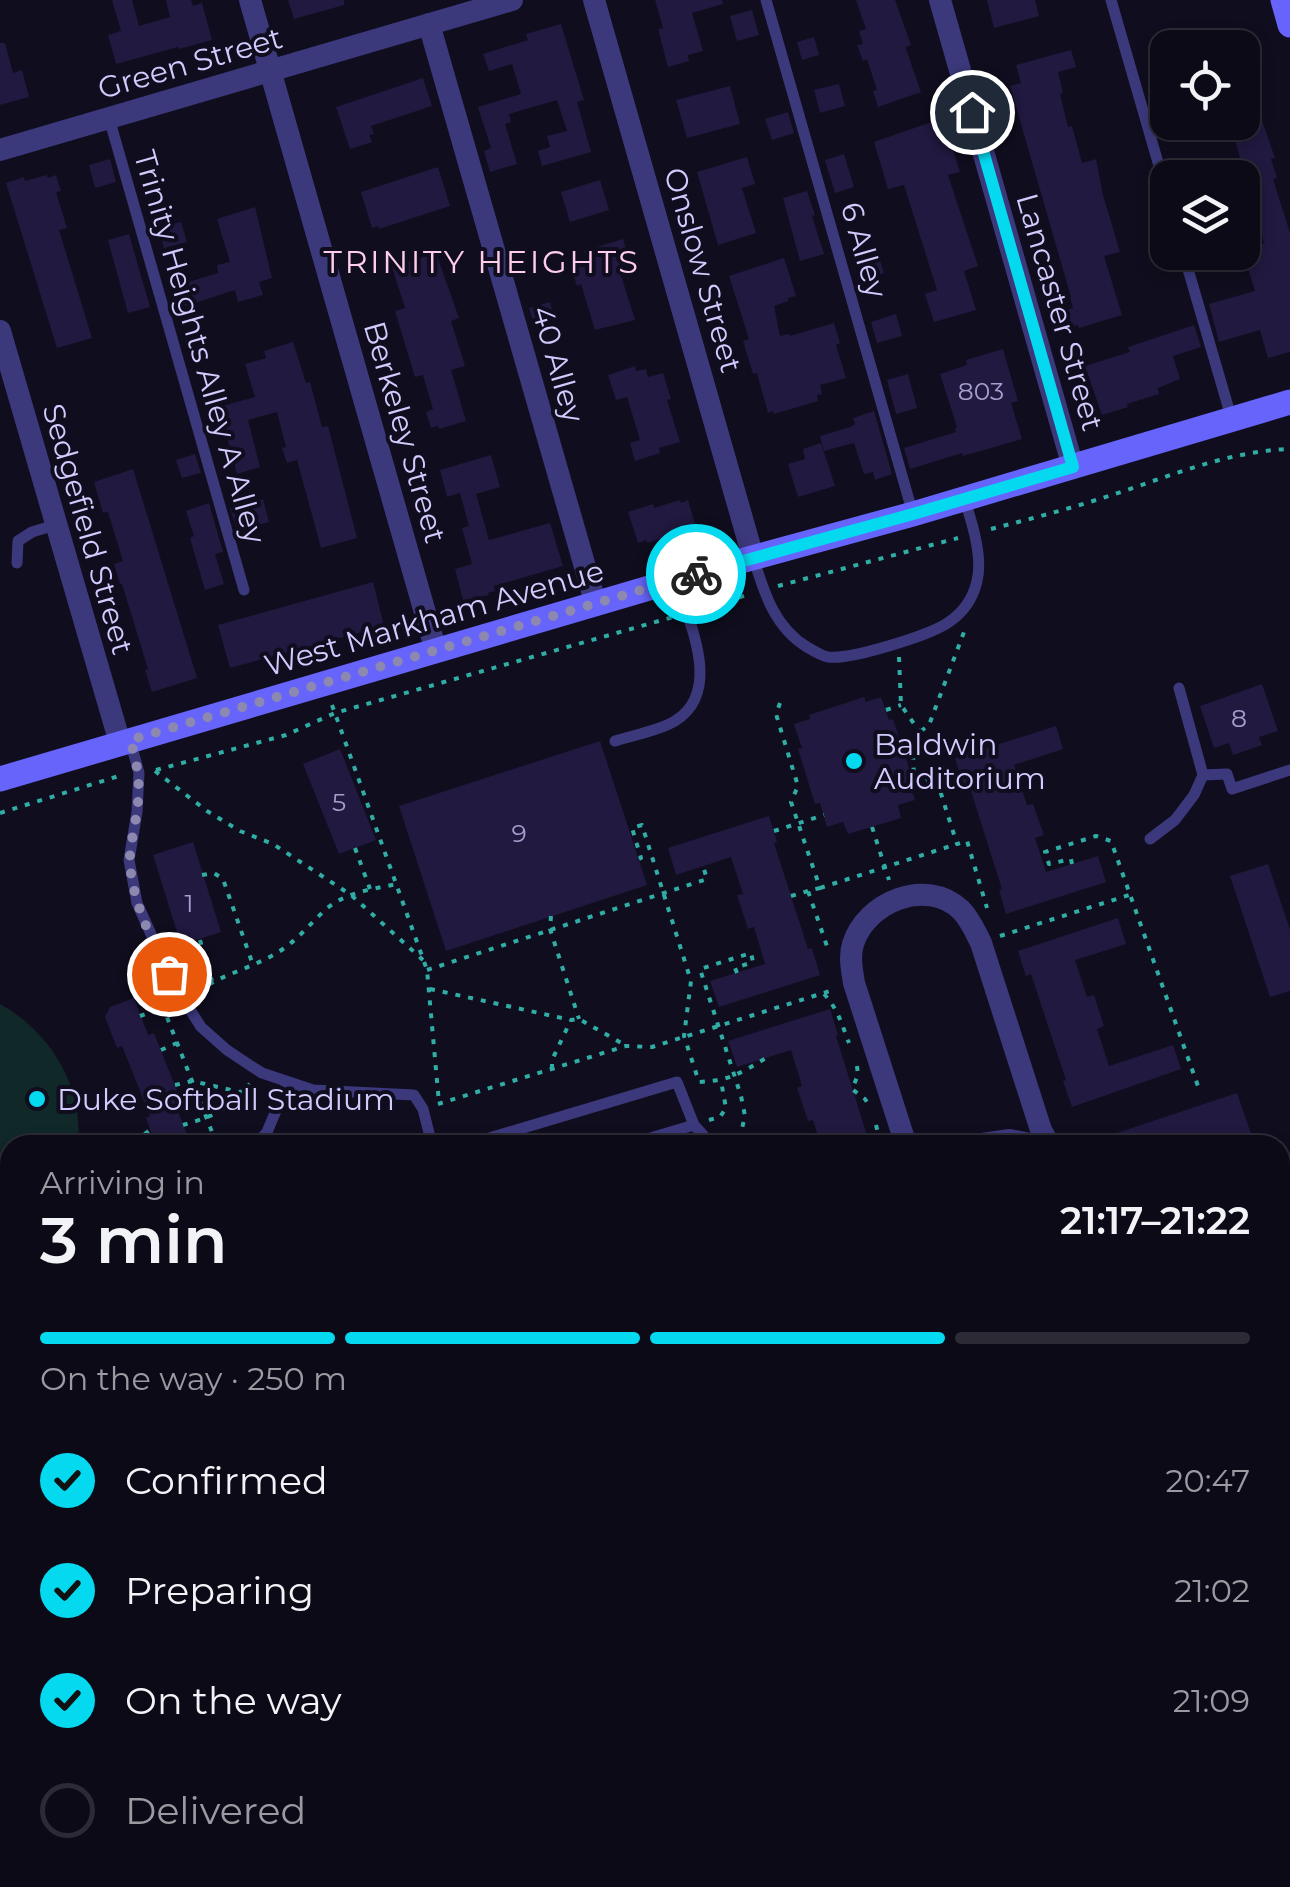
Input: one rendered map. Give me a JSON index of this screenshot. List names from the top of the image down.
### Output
{
  "streets": {
    "street": [
      "Green Street",
      "Onslow Street",
      "Lancaster Street",
      "40 Alley",
      "Berkeley Street",
      "Sedgefield Street",
      "West Markham Avenue"
    ],
    "lane": ["6 Alley", "Trinity Heights Alley A Alley"]
  },
  "crossings": [
    ["Green Street", "Trinity Heights Alley A Alley"],
    ["Green Street", "40 Alley"],
    ["Green Street", "Berkeley Street"],
    ["6 Alley", "West Markham Avenue"],
    ["Onslow Street", "West Markham Avenue"],
    ["Lancaster Street", "West Markham Avenue"],
    ["40 Alley", "West Markham Avenue"],
    ["Berkeley Street", "West Markham Avenue"],
    ["Sedgefield Street", "West Markham Avenue"]
  ],
  "districts": ["TRINITY HEIGHTS"],
  "places": ["Baldwin Auditorium", "Duke Softball Stadium"],
  "house_numbers": [
    "803",
    "8",
    "5",
    "9",
    "1"
  ],
  "page": {
    "heading": ["3 min", "Arriving in", "21:17–21:22"],
    "bar": "On the way · 250 m",
    "list": [
      ["Confirmed", "20:47"],
      ["Preparing", "21:02"],
      ["On the way", "21:09"],
      "Delivered"
    ]
  }
}
